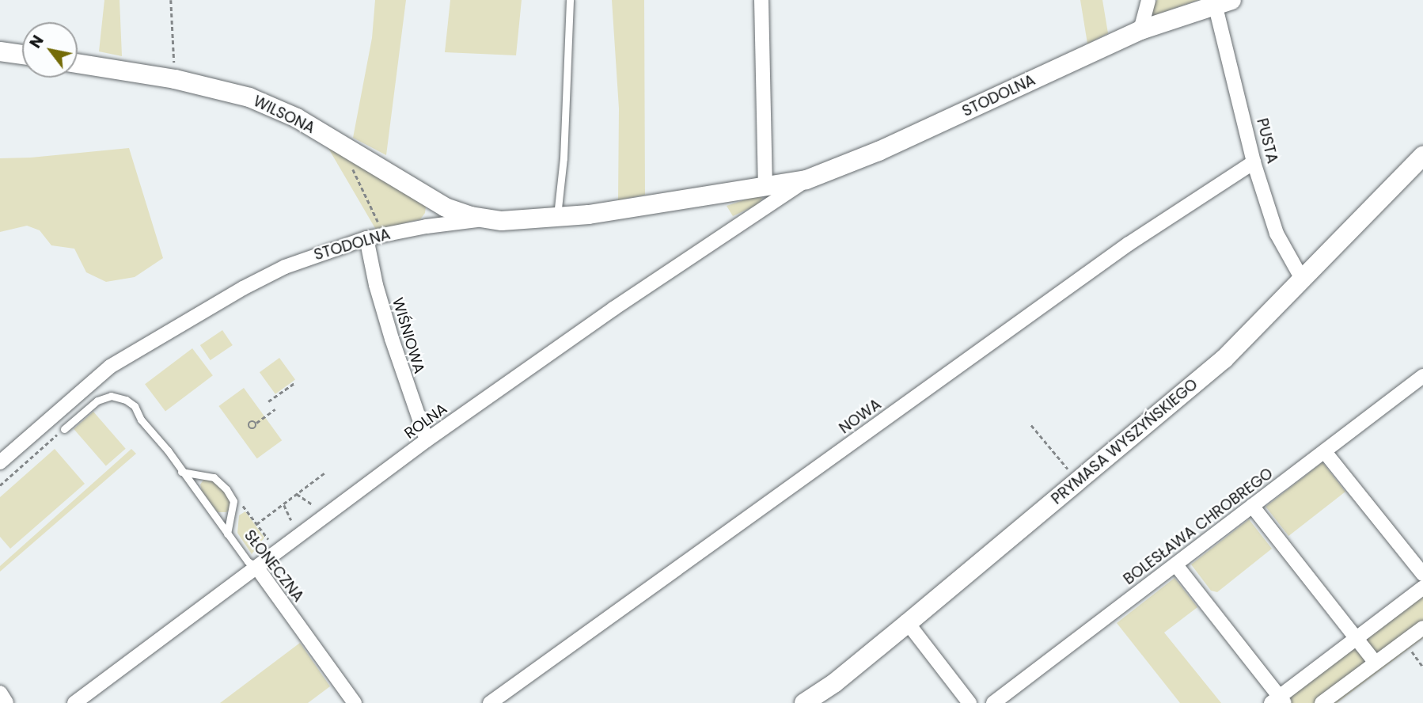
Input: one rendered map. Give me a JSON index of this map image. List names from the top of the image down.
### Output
{
  "streets": {
    "street": [
      "STODOLNA",
      "WILSONA",
      "PUSTA",
      "WIŚNIOWA",
      "NOWA",
      "ROLNA",
      "PRYMASA WYSZYŃSKIEGO",
      "BOLESŁAWA CHROBREGO",
      "SŁONECZNA"
    ]
  },
  "crossings": [
    ["STODOLNA", "WILSONA"],
    ["STODOLNA", "PUSTA"],
    ["STODOLNA", "WIŚNIOWA"],
    ["STODOLNA", "ROLNA"],
    ["PUSTA", "NOWA"],
    ["PUSTA", "PRYMASA WYSZYŃSKIEGO"],
    ["WIŚNIOWA", "ROLNA"],
    ["ROLNA", "SŁONECZNA"]
  ],
  "north": "top left"
}
